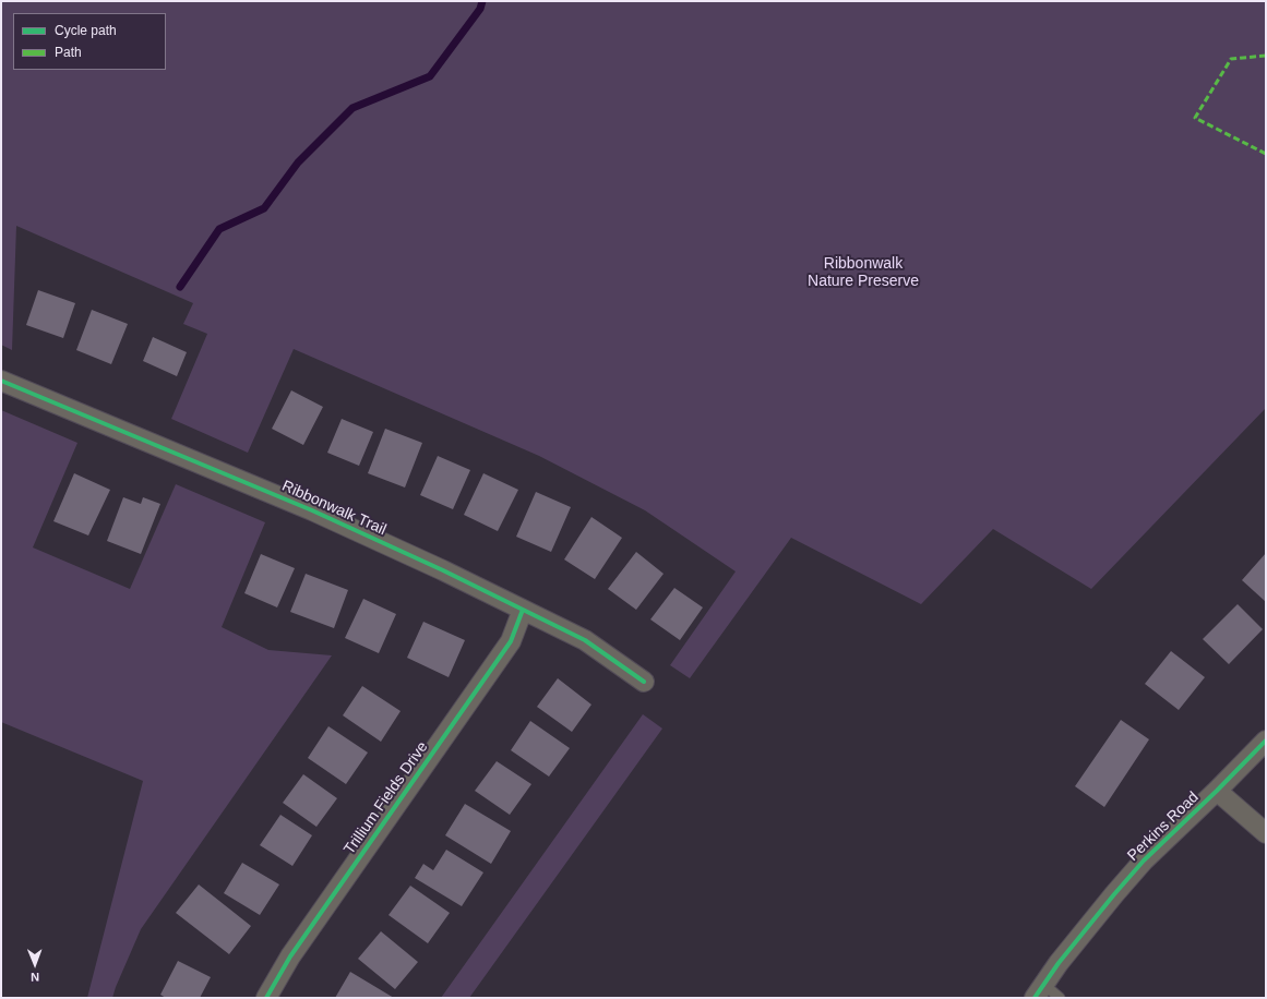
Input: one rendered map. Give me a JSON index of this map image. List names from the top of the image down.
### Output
{
  "streets": {
    "street": ["Ribbonwalk Trail", "Trillium Fields Drive", "Perkins Road"]
  },
  "crossings": [
    ["Ribbonwalk Trail", "Trillium Fields Drive"]
  ],
  "parks": ["Ribbonwalk Nature Preserve"],
  "legend": ["Cycle path", "Path"],
  "north": "bottom"
}
